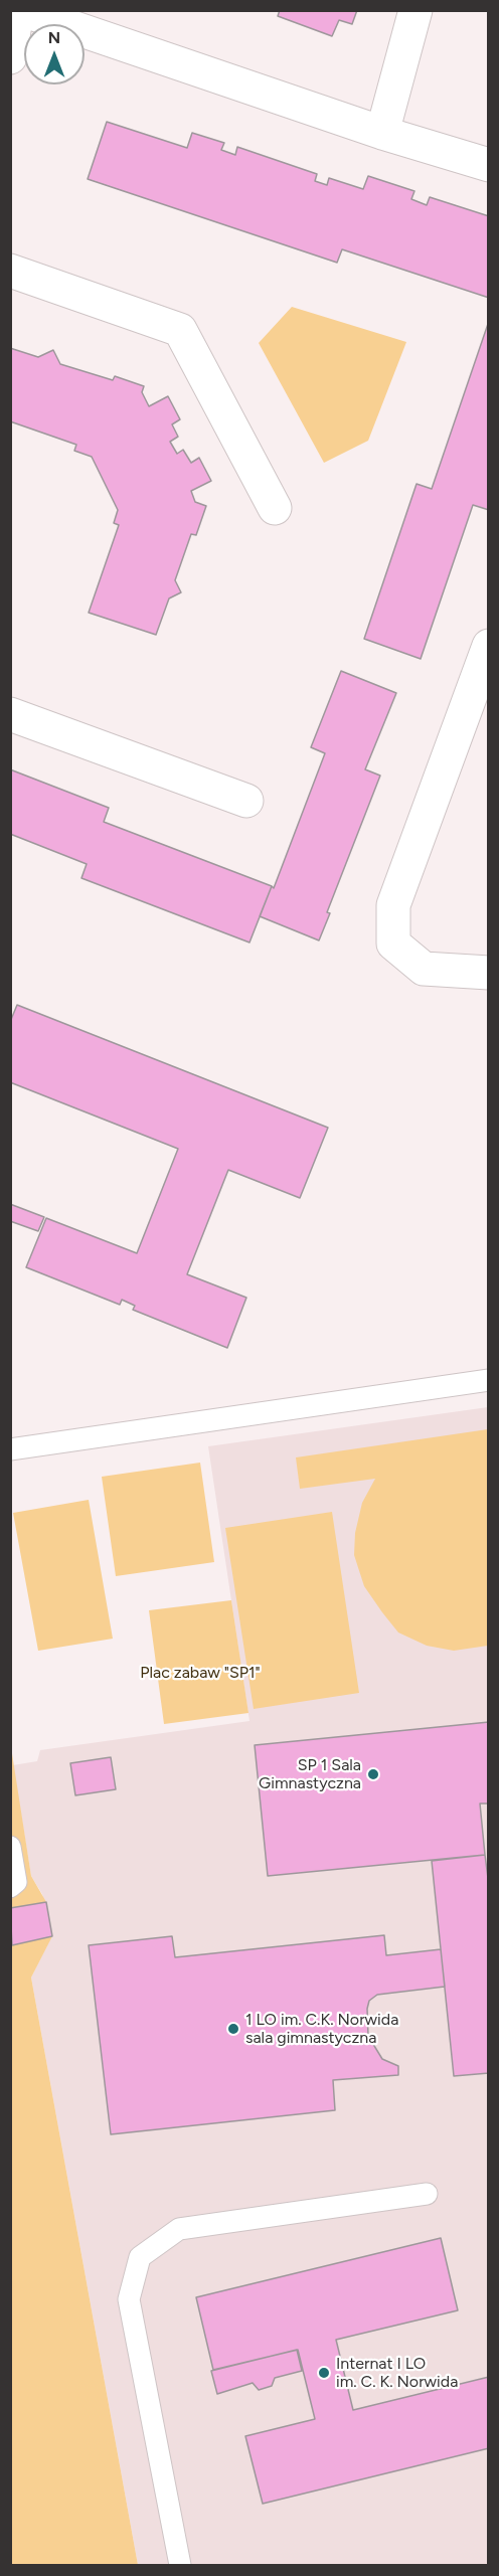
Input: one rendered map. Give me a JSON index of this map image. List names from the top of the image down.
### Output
{
  "parks": ["Plac zabaw \"SP1\""],
  "places": ["SP 1 Sala Gimnastyczna", "1 LO im. C.K. Norwida sala gimnastyczna", "Internat I LO im. C. K. Norwida"],
  "north": "top"
}
